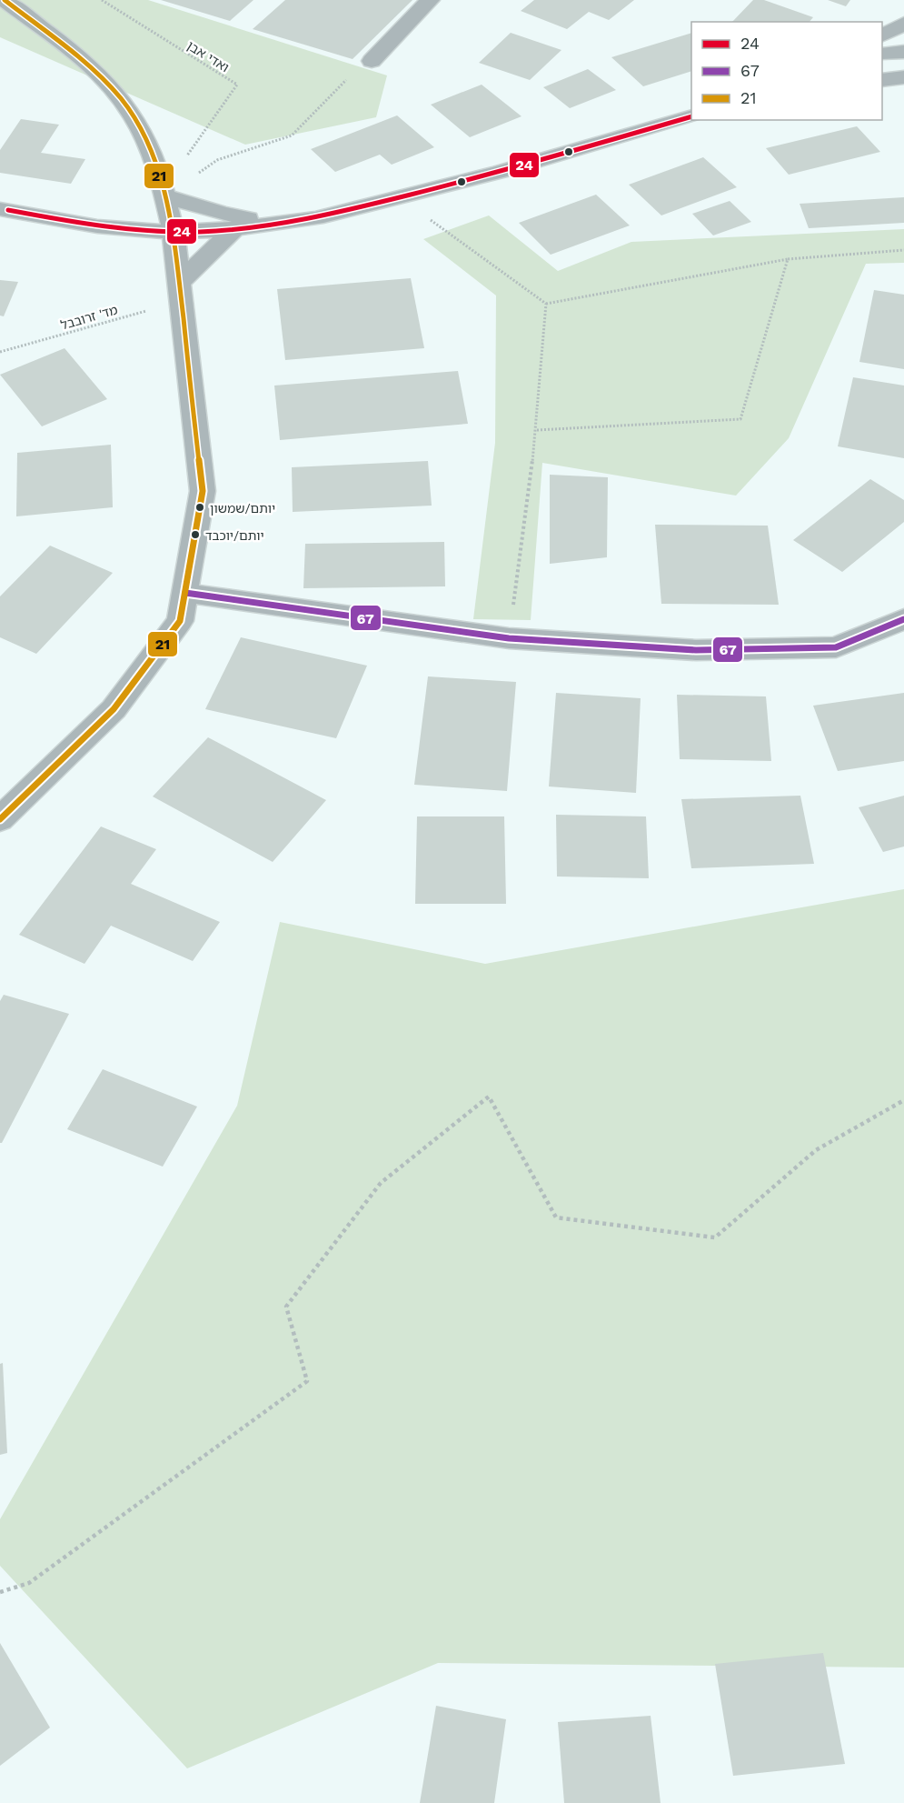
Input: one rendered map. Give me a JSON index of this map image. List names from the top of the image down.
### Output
{
  "streets": {
    "path": ["ואדי אבן", "מד' זרובבל"]
  },
  "places": ["יותם/שמשון", "יותם/יוכבד"],
  "lines": ["transit line 21", "transit line 24", "transit line 67"],
  "legend": ["24", "67", "21"]
}
